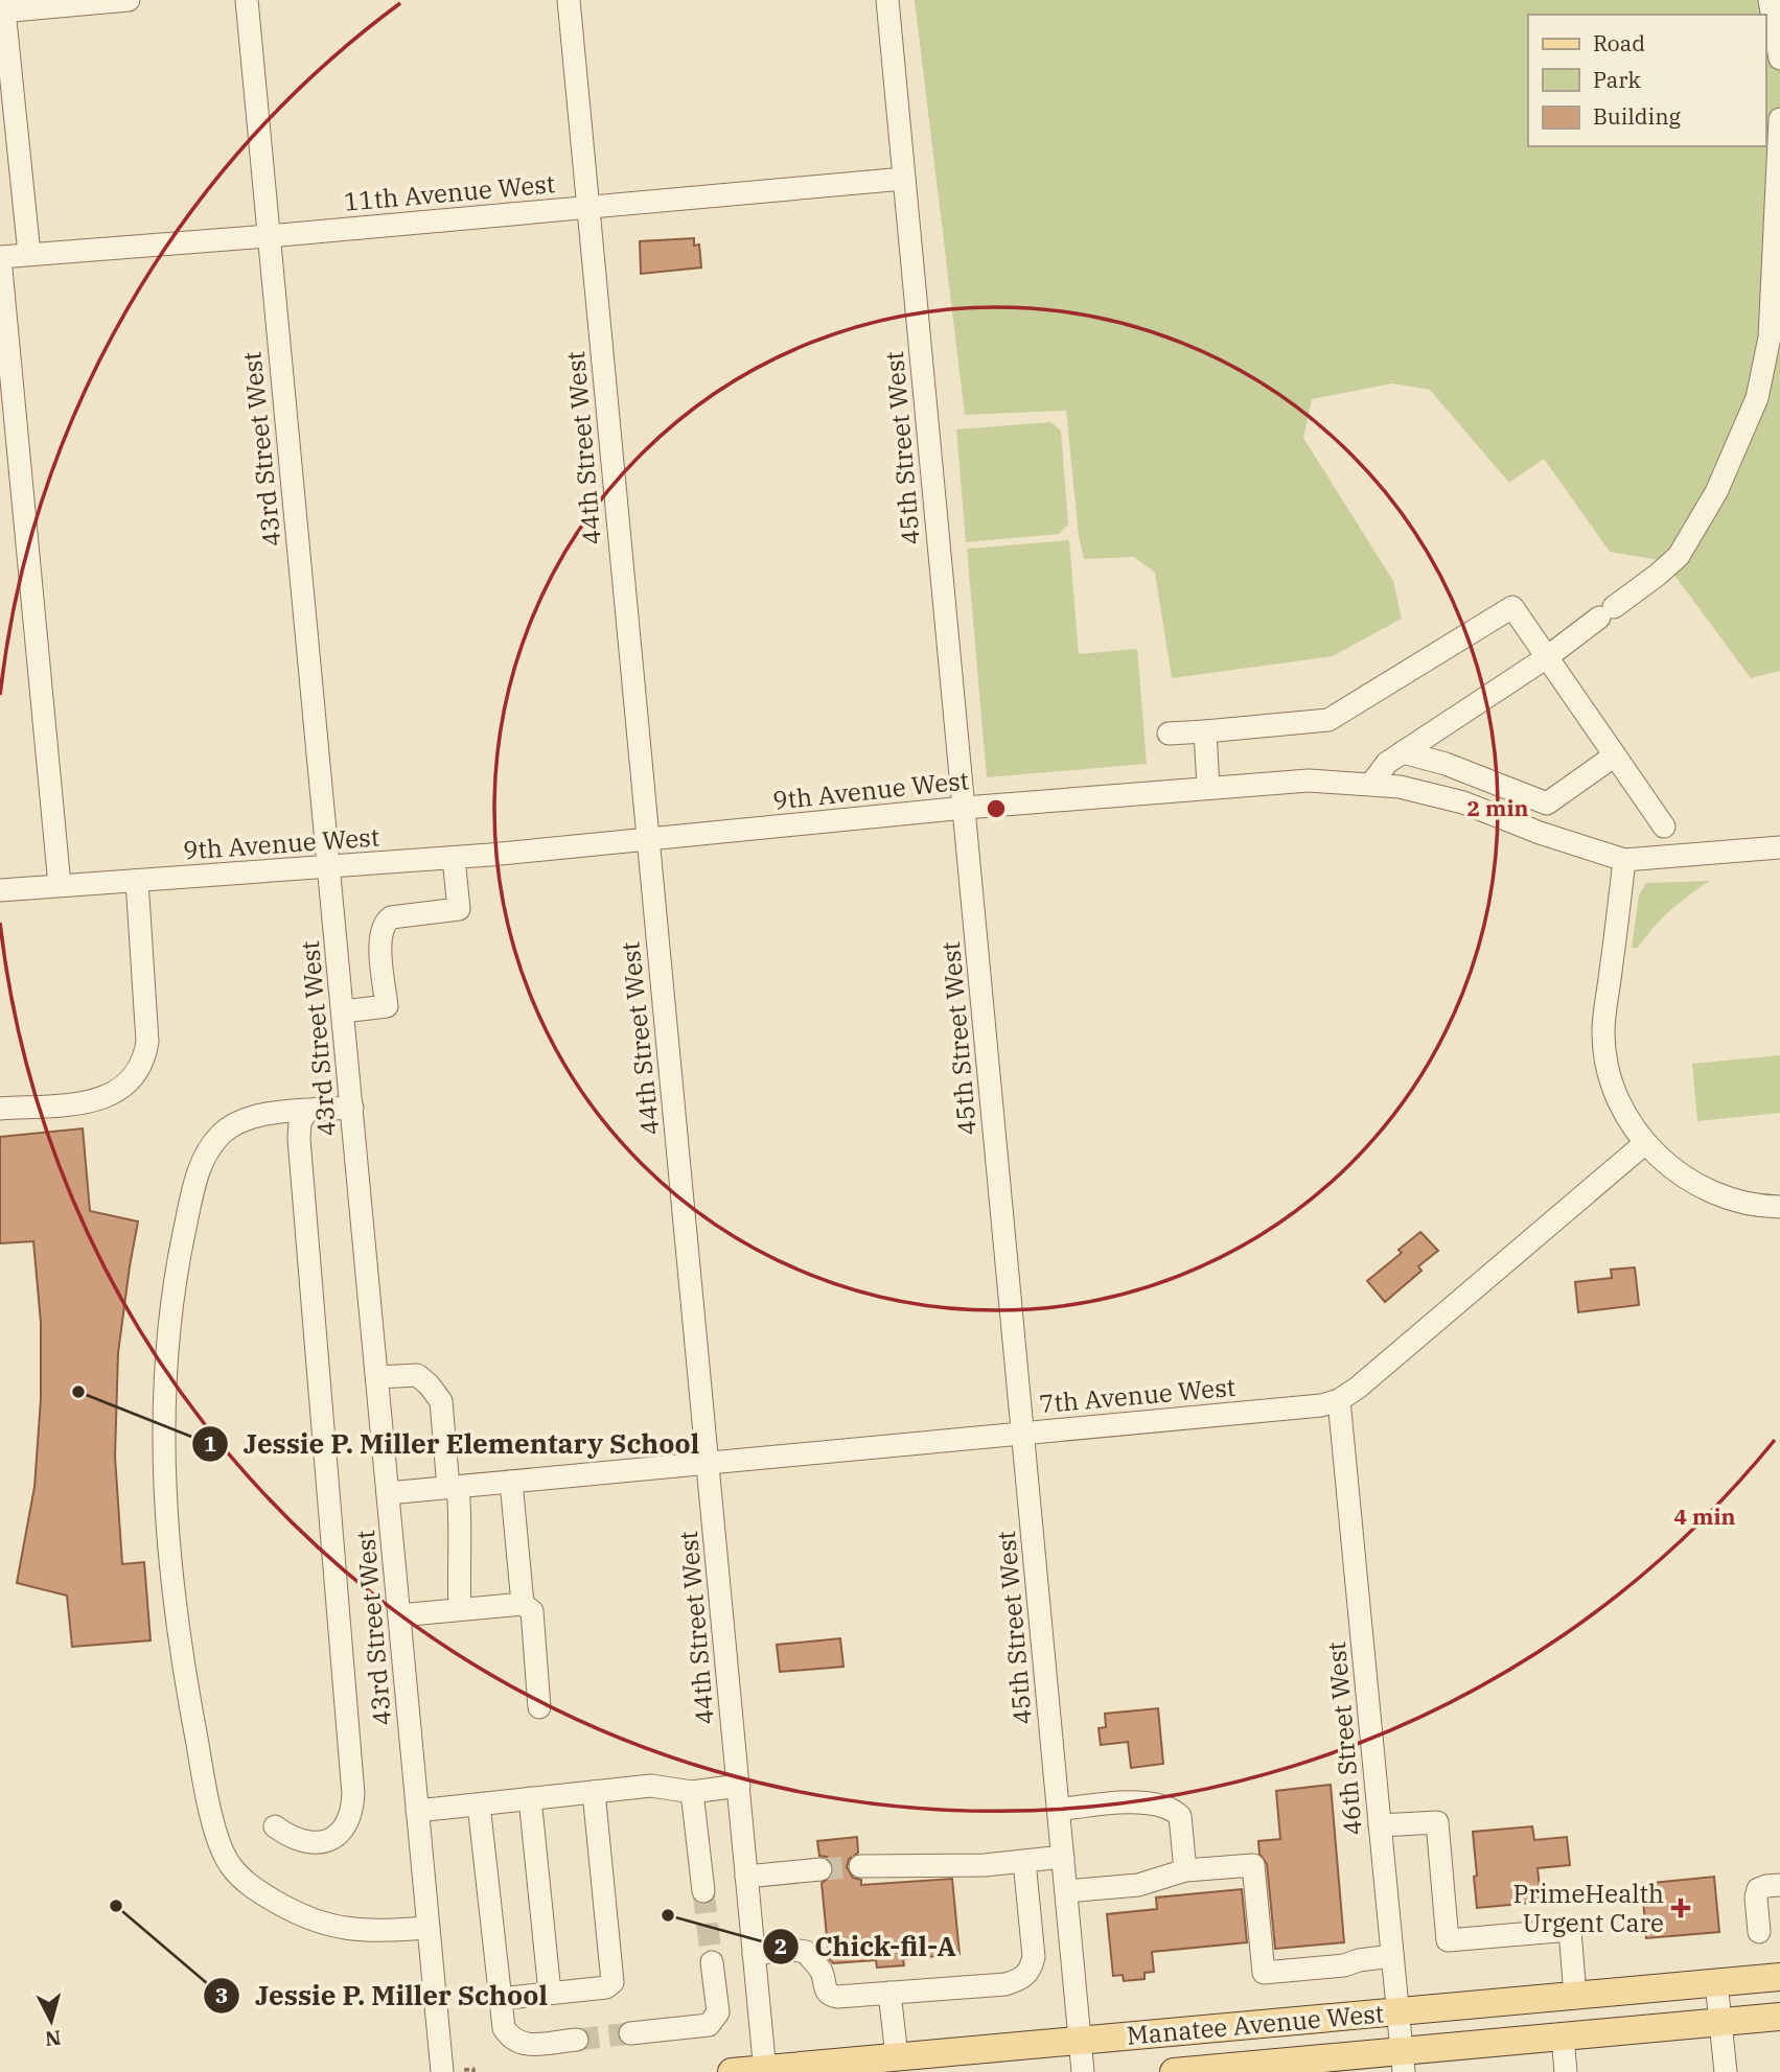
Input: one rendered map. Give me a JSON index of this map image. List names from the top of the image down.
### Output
{
  "streets": {
    "main road": ["Manatee Avenue West"],
    "street": [
      "11th Avenue West",
      "44th Street West",
      "45th Street West",
      "43rd Street West",
      "9th Avenue West",
      "7th Avenue West",
      "46th Street West"
    ]
  },
  "crossings": [
    ["11th Avenue West", "44th Street West"],
    ["11th Avenue West", "45th Street West"],
    ["11th Avenue West", "43rd Street West"],
    ["44th Street West", "9th Avenue West"],
    ["44th Street West", "7th Avenue West"],
    ["44th Street West", "Manatee Avenue West"],
    ["45th Street West", "9th Avenue West"],
    ["45th Street West", "7th Avenue West"],
    ["45th Street West", "Manatee Avenue West"],
    ["43rd Street West", "9th Avenue West"],
    ["43rd Street West", "7th Avenue West"],
    ["7th Avenue West", "46th Street West"],
    ["46th Street West", "Manatee Avenue West"]
  ],
  "places": {
    "other": ["Jessie P. Miller Elementary School", "Jessie P. Miller School", "Chick-fil-A"],
    "health": ["PrimeHealth Urgent Care"]
  },
  "legend": ["Road", "Park", "Building"],
  "north": "bottom",
  "rings": ["2 min", "4 min"]
}
